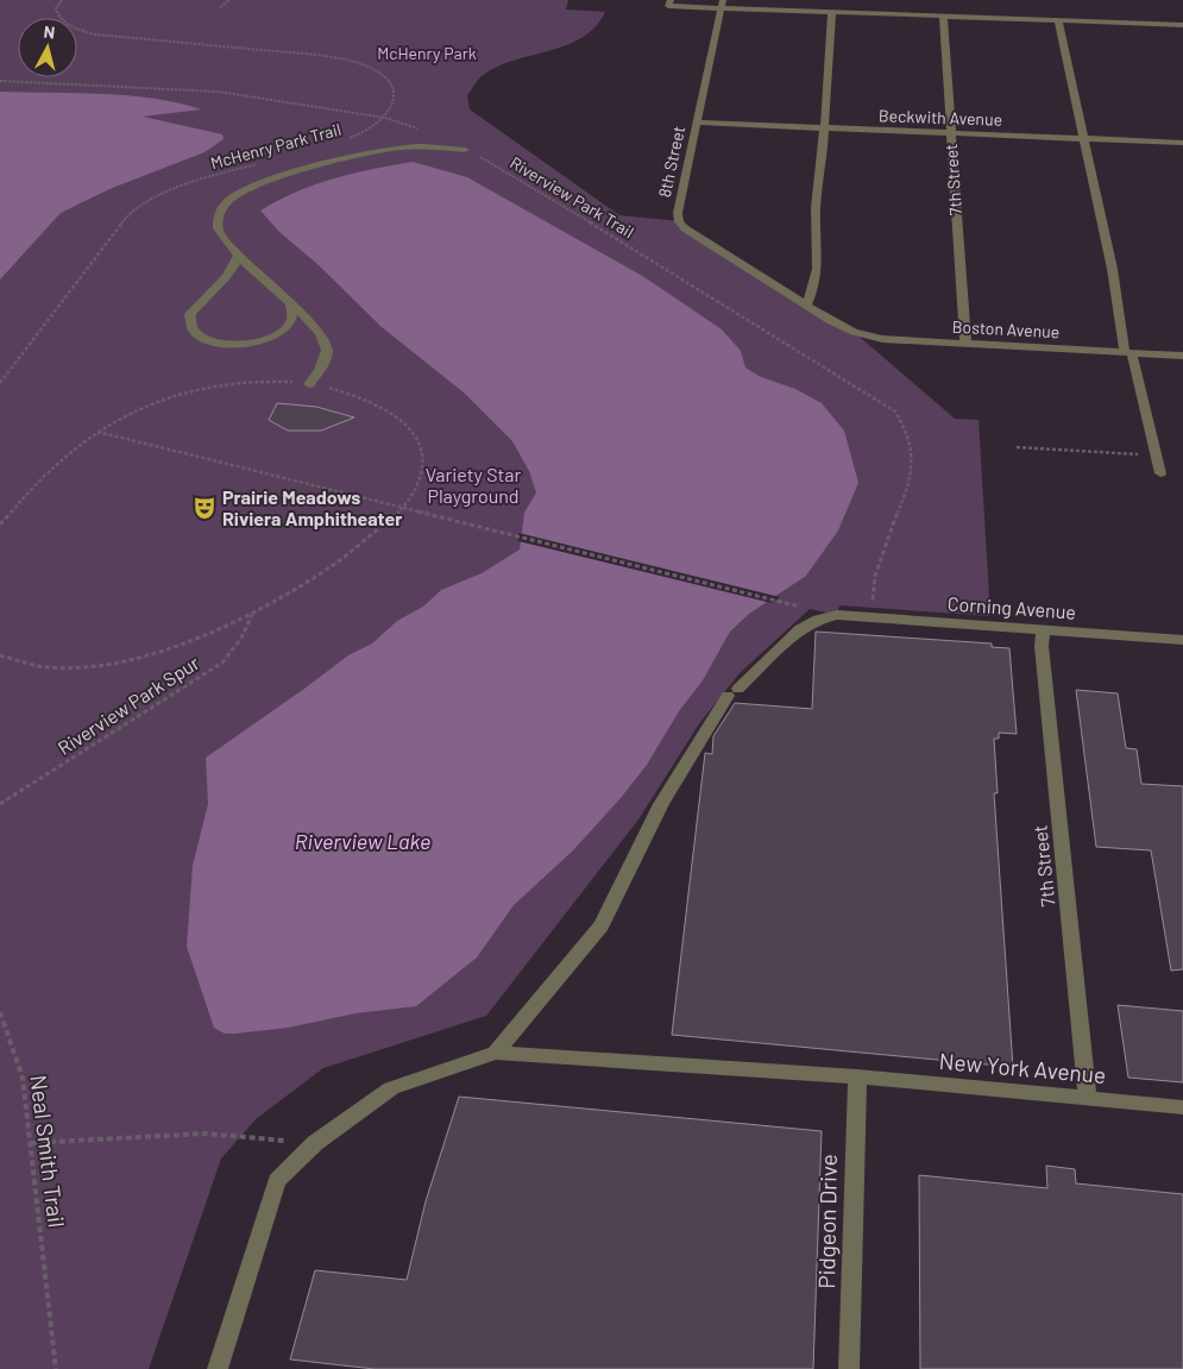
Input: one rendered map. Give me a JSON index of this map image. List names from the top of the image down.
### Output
{
  "streets": {
    "street": [
      "Beckwith Avenue",
      "8th Street",
      "7th Street",
      "Boston Avenue",
      "Corning Avenue",
      "New York Avenue",
      "Pidgeon Drive"
    ],
    "path": [
      "McHenry Park Trail",
      "Riverview Park Trail",
      "Riverview Park Spur",
      "Neal Smith Trail"
    ]
  },
  "crossings": [
    ["Beckwith Avenue", "8th Street"],
    ["Beckwith Avenue", "7th Street"],
    ["8th Street", "Boston Avenue"],
    ["7th Street", "Boston Avenue"],
    ["7th Street", "Corning Avenue"],
    ["7th Street", "New York Avenue"],
    ["Corning Avenue", "New York Avenue"],
    ["New York Avenue", "Pidgeon Drive"]
  ],
  "water": ["Riverview Lake"],
  "parks": ["McHenry Park", "Variety Star Playground"],
  "places": {
    "theatre": ["Prairie Meadows Riviera Amphitheater"]
  },
  "north": "top"
}
